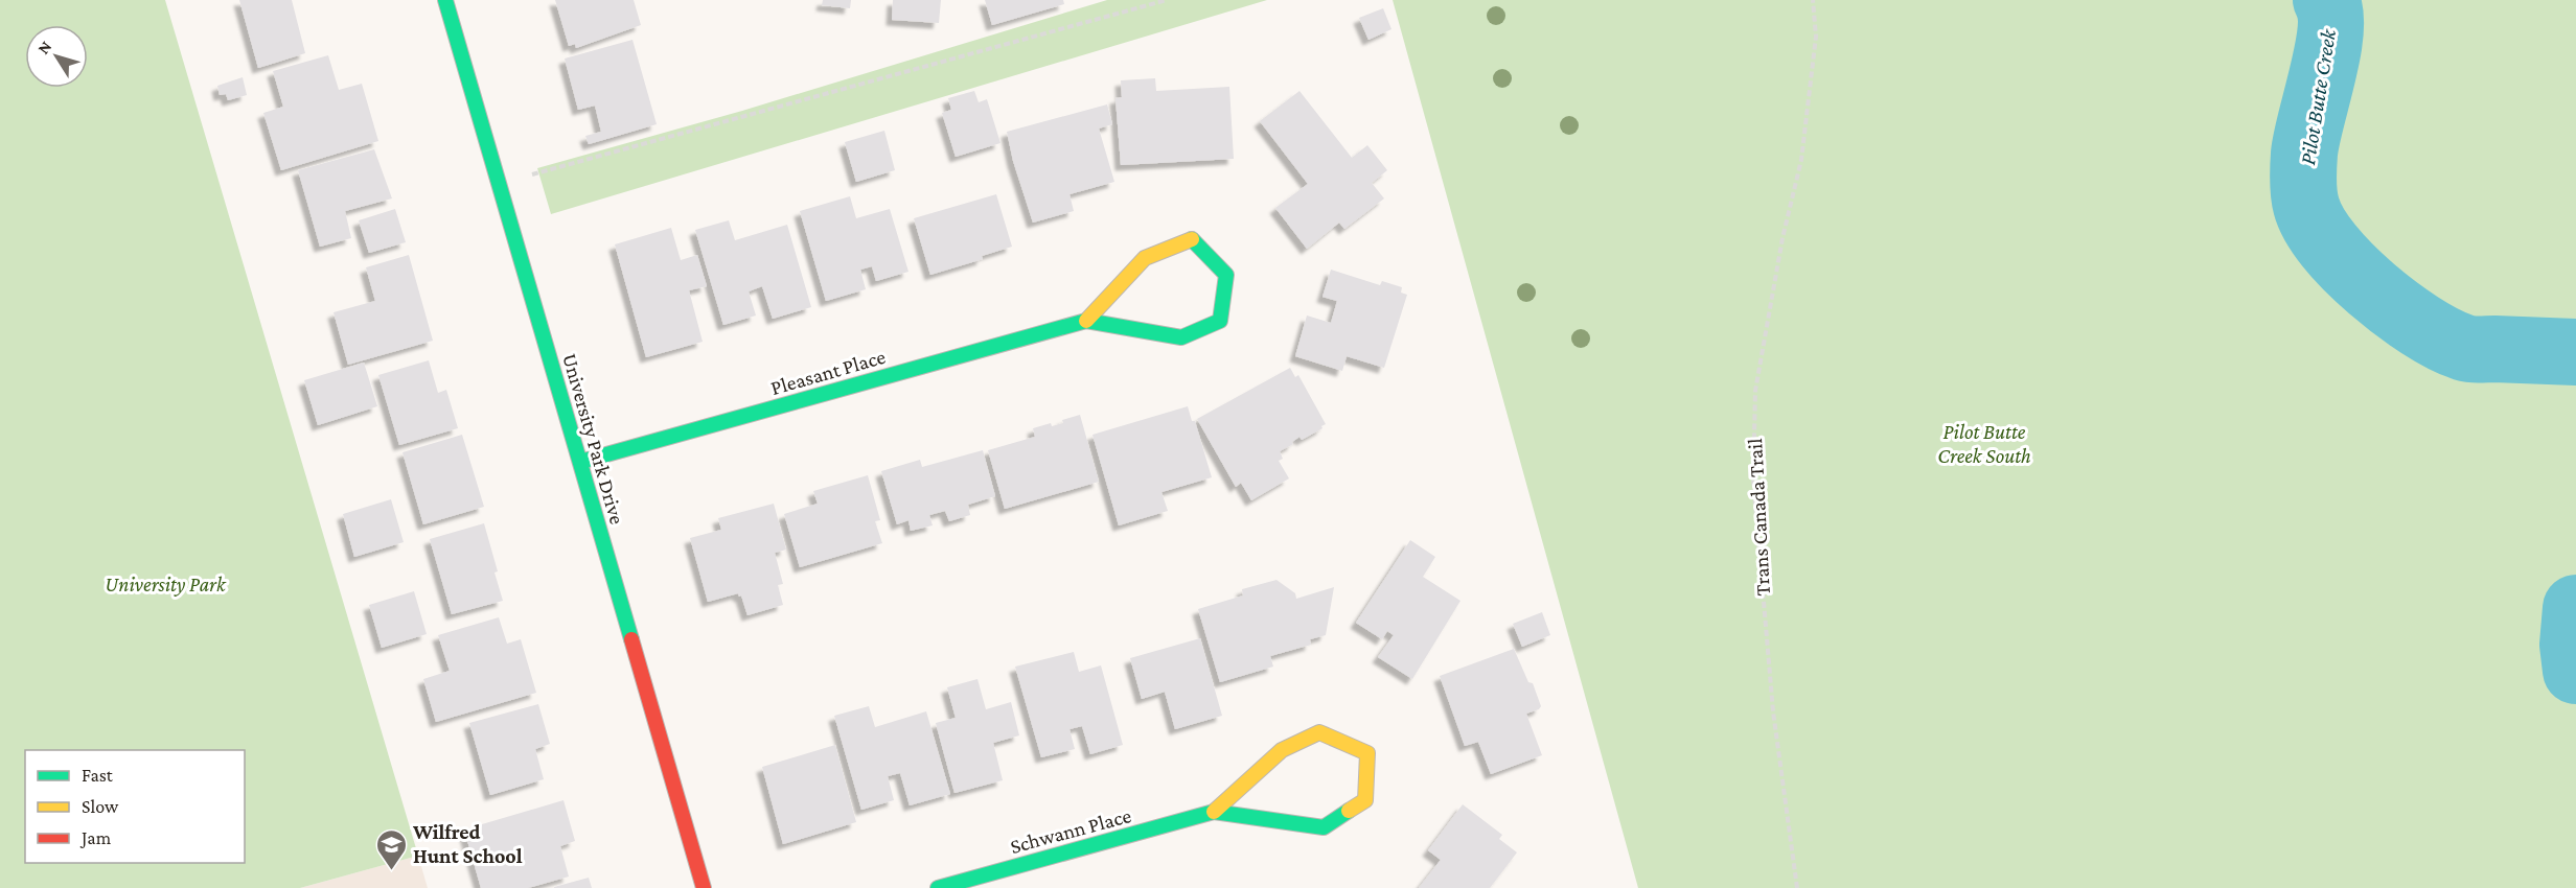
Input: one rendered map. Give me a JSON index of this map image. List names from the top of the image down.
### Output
{
  "streets": {
    "street": ["Pleasant Place", "University Park Drive", "Schwann Place"],
    "path": ["Trans Canada Trail"]
  },
  "crossings": [
    ["Pleasant Place", "University Park Drive"]
  ],
  "water": ["Pilot Butte Creek"],
  "parks": ["Pilot Butte Creek South", "University Park"],
  "places": {
    "school or university": ["Wilfred Hunt School"]
  },
  "legend": ["Fast", "Slow", "Jam"],
  "north": "top left"
}
